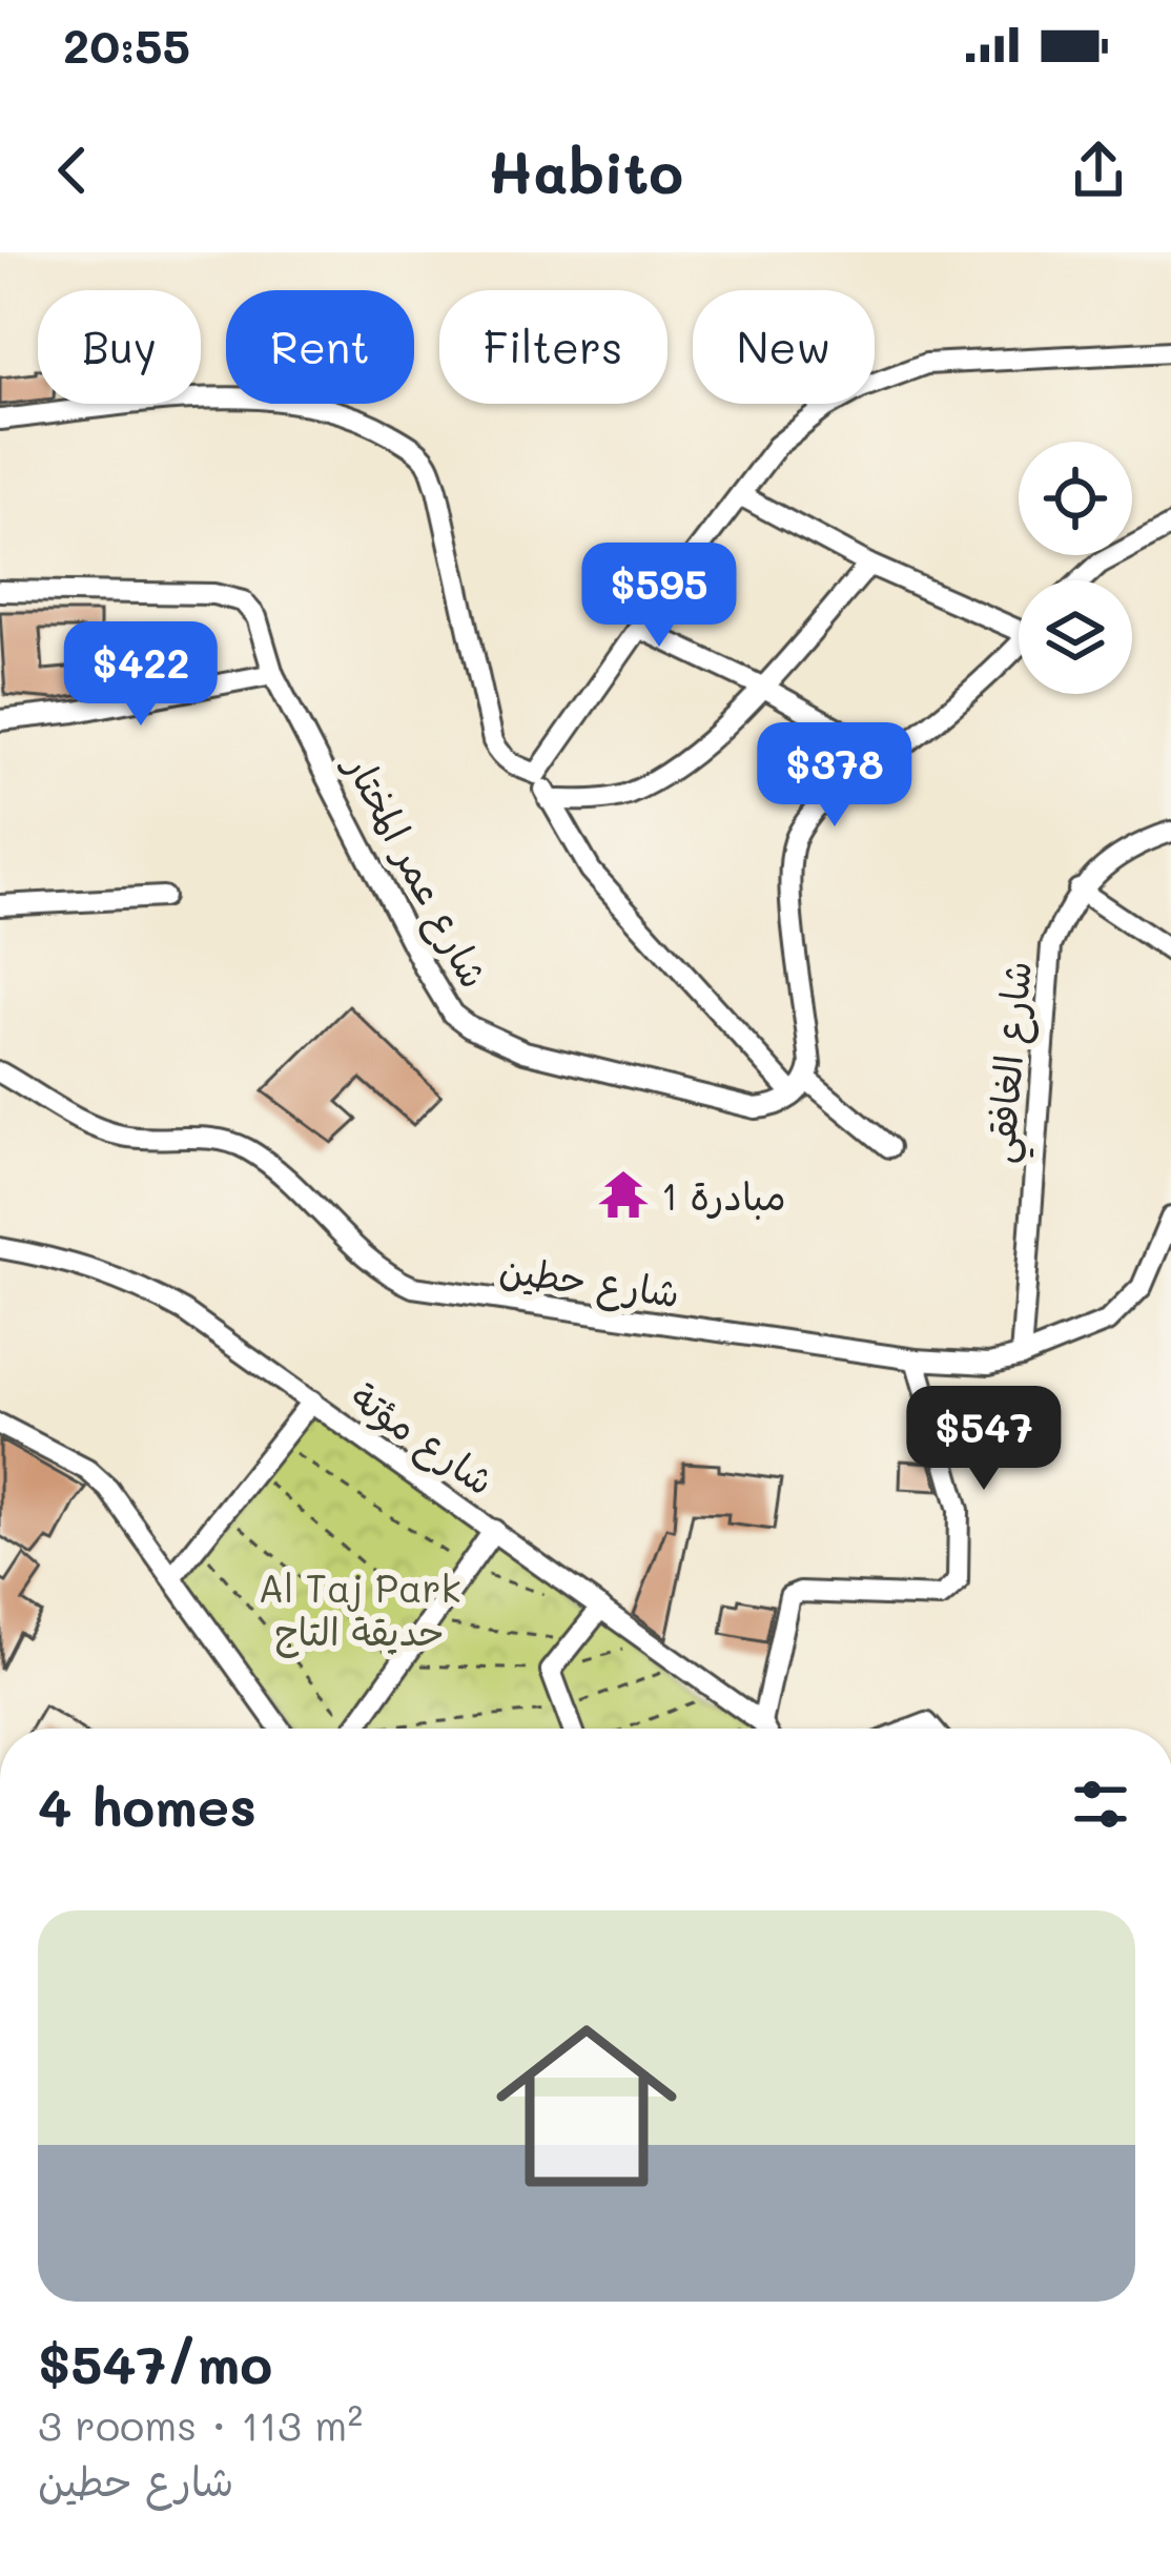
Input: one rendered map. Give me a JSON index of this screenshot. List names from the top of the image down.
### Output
{
  "streets": {
    "street": [
      "شارع عمر المختار",
      "شارع الغافقي",
      "شارع حطين",
      "شارع مؤتة"
    ]
  },
  "crossings": [
    ["شارع الغافقي", "شارع حطين"]
  ],
  "parks": ["Al Taj Park حديقة التاج"],
  "places": {
    "temple": ["مبادرة 1"]
  },
  "page": {
    "status": "20:55",
    "header": "Habito",
    "chip": [
      "Buy",
      "Rent",
      "Filters",
      "New"
    ],
    "price": [
      "$595",
      "$422",
      "$378",
      "$547"
    ],
    "heading": "4 homes",
    "list": [
      {
        "name": "$547/mo",
        "note": "3 rooms · 113 m² · شارع حطين"
      }
    ]
  }
}
